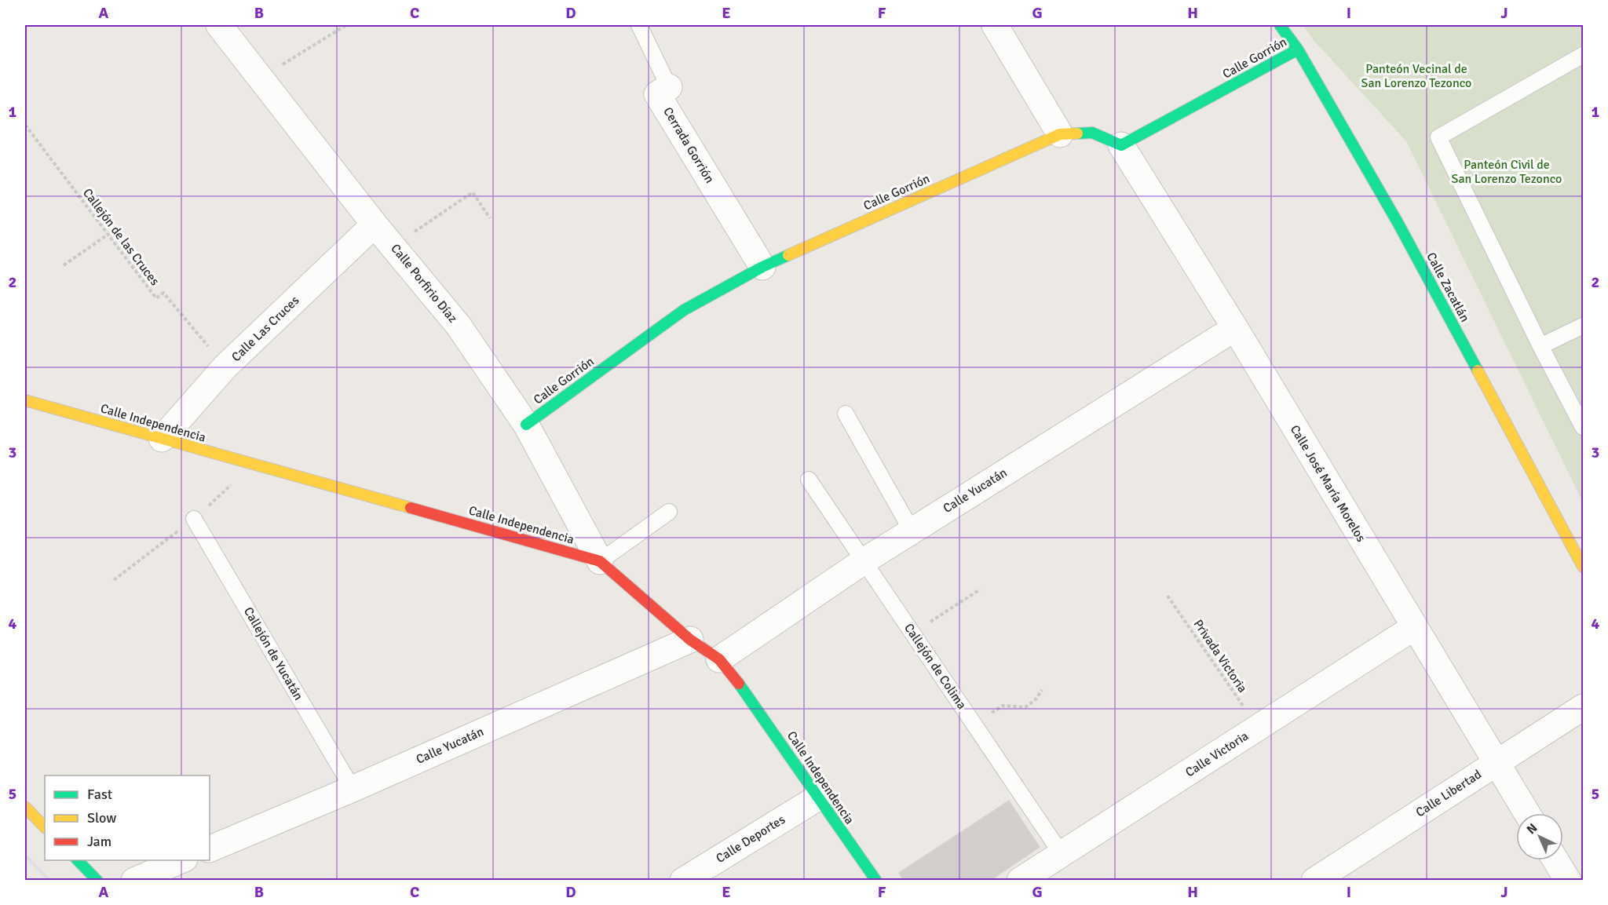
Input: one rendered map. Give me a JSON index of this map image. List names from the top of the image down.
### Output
{
  "streets": {
    "street": [
      "Calle Gorrión",
      "Cerrada Gorrión",
      "Calle Porfirio Díaz",
      "Calle Zacatlán",
      "Calle Las Cruces",
      "Calle Independencia",
      "Calle José María Morelos",
      "Calle Yucatán",
      "Calle Victoria",
      "Calle Libertad",
      "Calle Deportes"
    ],
    "lane": ["Callejón de Yucatán", "Callejón de Colima"],
    "path": ["Callejón de las Cruces", "Privada Victoria"]
  },
  "crossings": [
    ["Calle Gorrión", "Cerrada Gorrión"],
    ["Calle Gorrión", "Calle Porfirio Díaz"],
    ["Calle Gorrión", "Calle Zacatlán"],
    ["Calle Gorrión", "Calle José María Morelos"],
    ["Callejón de las Cruces", "Calle Las Cruces"],
    ["Calle Porfirio Díaz", "Calle Las Cruces"],
    ["Calle Porfirio Díaz", "Calle Independencia"],
    ["Calle Las Cruces", "Calle Independencia"],
    ["Calle Independencia", "Calle Yucatán"],
    ["Calle Independencia", "Calle Deportes"],
    ["Calle José María Morelos", "Calle Yucatán"],
    ["Calle José María Morelos", "Calle Victoria"],
    ["Calle José María Morelos", "Calle Libertad"],
    ["Calle Yucatán", "Callejón de Yucatán"],
    ["Calle Yucatán", "Callejón de Colima"],
    ["Privada Victoria", "Calle Victoria"],
    ["Callejón de Colima", "Calle Victoria"]
  ],
  "parks": ["Panteón Vecinal de San Lorenzo Tezonco", "Panteón Civil de San Lorenzo Tezonco"],
  "legend": ["Fast", "Slow", "Jam"],
  "north": "top left",
  "grid": {
    "columns": [
      "A",
      "B",
      "C",
      "D",
      "E",
      "F",
      "G",
      "H",
      "I",
      "J"
    ],
    "rows": [
      "1",
      "2",
      "3",
      "4",
      "5"
    ]
  }
}
